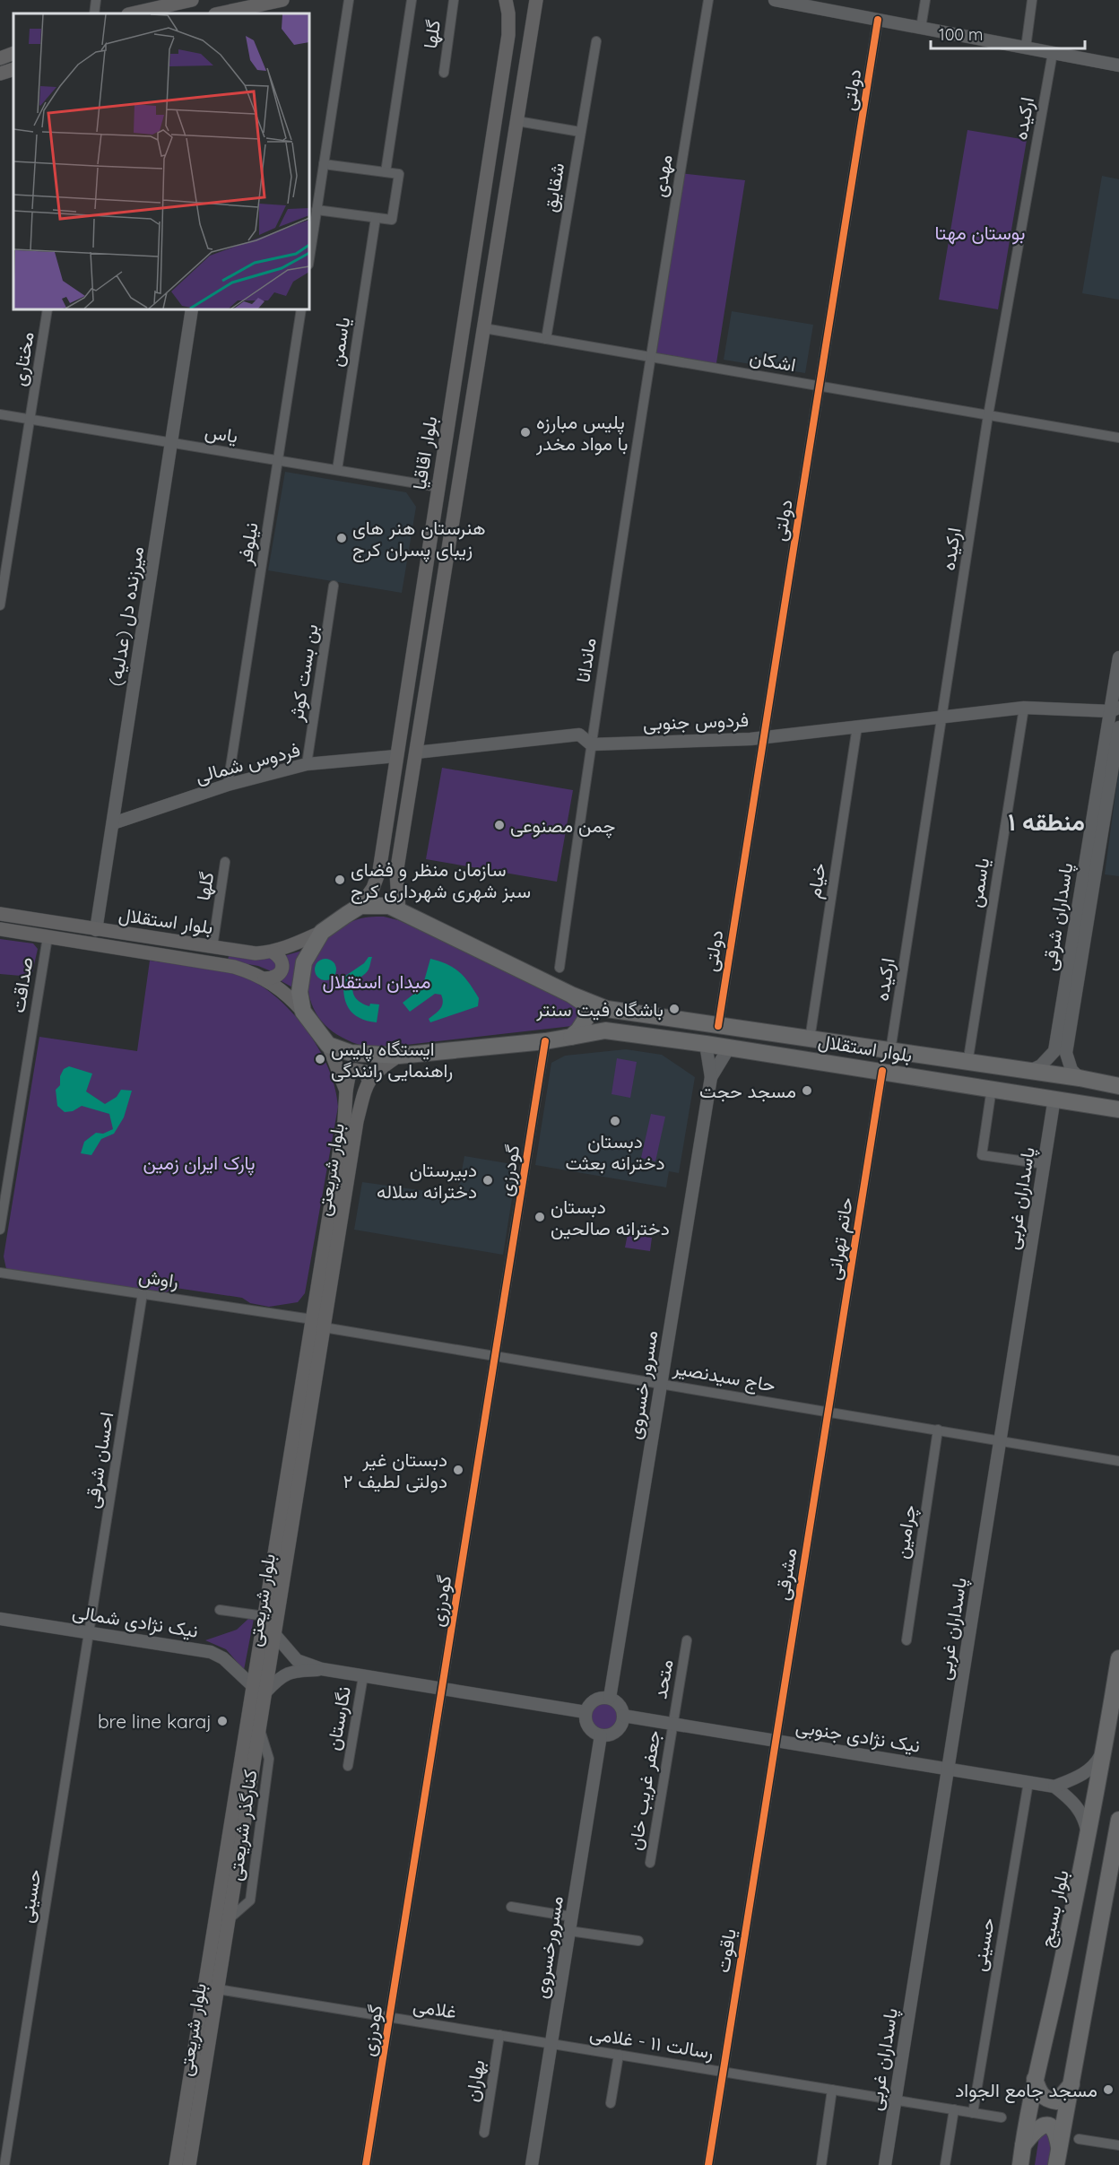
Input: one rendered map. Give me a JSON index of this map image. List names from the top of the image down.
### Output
{
  "streets": {
    "main road": [
      "بلوار اقاقیا",
      "بلوار استقلال",
      "بلوار شریعتی",
      "بلوار بسیج"
    ],
    "street": [
      "گلها",
      "دولتی",
      "ارکیده",
      "مهدی",
      "شقایق",
      "یاسمن",
      "مختاری",
      "اشکان",
      "یاس",
      "نیلوفر",
      "میرزنده دل (عدلیه)",
      "ماندانا",
      "بن بست کوثر",
      "فردوس جنوبی",
      "فردوس شمالی",
      "خیام",
      "پاسداران شرقی",
      "صداقت",
      "گودرزی",
      "پاسداران غربی",
      "حاتم تهرانی",
      "راوش",
      "حاج سیدنصیر",
      "مسرور خسروی",
      "احسان شرقی",
      "چرامین",
      "مشرقی",
      "نیک نژادی شمالی",
      "متحد",
      "نگارستان",
      "نیک نژادی جنوبی",
      "جعفر غریب خان",
      "حسینی",
      "مسرورخسروی",
      "یاقوت",
      "غلامی",
      "رسالت ۱۱ - غلامی",
      "بهاران"
    ]
  },
  "crossings": [
    ["گلها", "بلوار استقلال"],
    ["دولتی", "اشکان"],
    ["دولتی", "فردوس جنوبی"],
    ["دولتی", "بلوار استقلال"],
    ["ارکیده", "اشکان"],
    ["ارکیده", "فردوس جنوبی"],
    ["ارکیده", "بلوار استقلال"],
    ["مهدی", "اشکان"],
    ["مهدی", "ماندانا"],
    ["شقایق", "اشکان"],
    ["یاسمن", "یاس"],
    ["یاسمن", "فردوس جنوبی"],
    ["یاسمن", "بلوار استقلال"],
    ["مختاری", "یاس"],
    ["اشکان", "بلوار اقاقیا"],
    ["اشکان", "ماندانا"],
    ["یاس", "بلوار اقاقیا"],
    ["یاس", "نیلوفر"],
    ["یاس", "میرزنده دل (عدلیه)"],
    ["بلوار اقاقیا", "فردوس جنوبی"],
    ["بلوار اقاقیا", "فردوس شمالی"],
    ["نیلوفر", "فردوس شمالی"],
    ["میرزنده دل (عدلیه)", "فردوس شمالی"],
    ["میرزنده دل (عدلیه)", "بلوار استقلال"],
    ["ماندانا", "فردوس جنوبی"],
    ["بن بست کوثر", "فردوس شمالی"],
    ["فردوس جنوبی", "خیام"],
    ["فردوس جنوبی", "پاسداران شرقی"],
    ["خیام", "بلوار استقلال"],
    ["بلوار استقلال", "صداقت"],
    ["بلوار استقلال", "پاسداران غربی"],
    ["بلوار استقلال", "حاتم تهرانی"],
    ["بلوار شریعتی", "راوش"],
    ["بلوار شریعتی", "حاج سیدنصیر"],
    ["بلوار شریعتی", "نیک نژادی شمالی"],
    ["بلوار شریعتی", "غلامی"],
    ["گودرزی", "حاج سیدنصیر"],
    ["گودرزی", "غلامی"],
    ["پاسداران غربی", "حاج سیدنصیر"],
    ["پاسداران غربی", "نیک نژادی جنوبی"],
    ["پاسداران غربی", "رسالت ۱۱ - غلامی"],
    ["حاتم تهرانی", "حاج سیدنصیر"],
    ["حاتم تهرانی", "مشرقی"],
    ["راوش", "حاج سیدنصیر"],
    ["راوش", "احسان شرقی"],
    ["حاج سیدنصیر", "مسرور خسروی"],
    ["حاج سیدنصیر", "چرامین"],
    ["حاج سیدنصیر", "مشرقی"],
    ["مسرور خسروی", "نیک نژادی جنوبی"],
    ["مسرور خسروی", "مسرورخسروی"],
    ["احسان شرقی", "نیک نژادی شمالی"],
    ["احسان شرقی", "حسینی"],
    ["مشرقی", "نیک نژادی جنوبی"],
    ["مشرقی", "یاقوت"],
    ["نیک نژادی شمالی", "حسینی"],
    ["متحد", "نیک نژادی جنوبی"],
    ["متحد", "جعفر غریب خان"],
    ["نیک نژادی جنوبی", "جعفر غریب خان"],
    ["نیک نژادی جنوبی", "حسینی"],
    ["نیک نژادی جنوبی", "مسرورخسروی"],
    ["نیک نژادی جنوبی", "یاقوت"],
    ["حسینی", "رسالت ۱۱ - غلامی"],
    ["مسرورخسروی", "غلامی"],
    ["مسرورخسروی", "رسالت ۱۱ - غلامی"],
    ["یاقوت", "رسالت ۱۱ - غلامی"],
    ["غلامی", "رسالت ۱۱ - غلامی"],
    ["غلامی", "بهاران"]
  ],
  "districts": ["منطقه ۱"],
  "parks": ["بوستان مهتا", "میدان استقلال", "پارک ایران زمین"],
  "places": [
    "پلیس مبارزه با مواد مخدر",
    "هنرستان هنر های زیبای پسران کرج",
    "چمن مصنوعی",
    "سازمان منظر و فضای سبز شهری شهرداری کرج",
    "باشگاه فیت سنتر",
    "ایستگاه پلیس راهنمایی رانندگی",
    "مسجد حجت",
    "دبستان دخترانه بعثت",
    "دبیرستان دخترانه سلاله",
    "دبستان دخترانه صالحین",
    "دبستان غیر دولتی لطیف ۲",
    "bre line karaj",
    "مسجد جامع الجواد"
  ],
  "scale_bar": "100 m"
}
